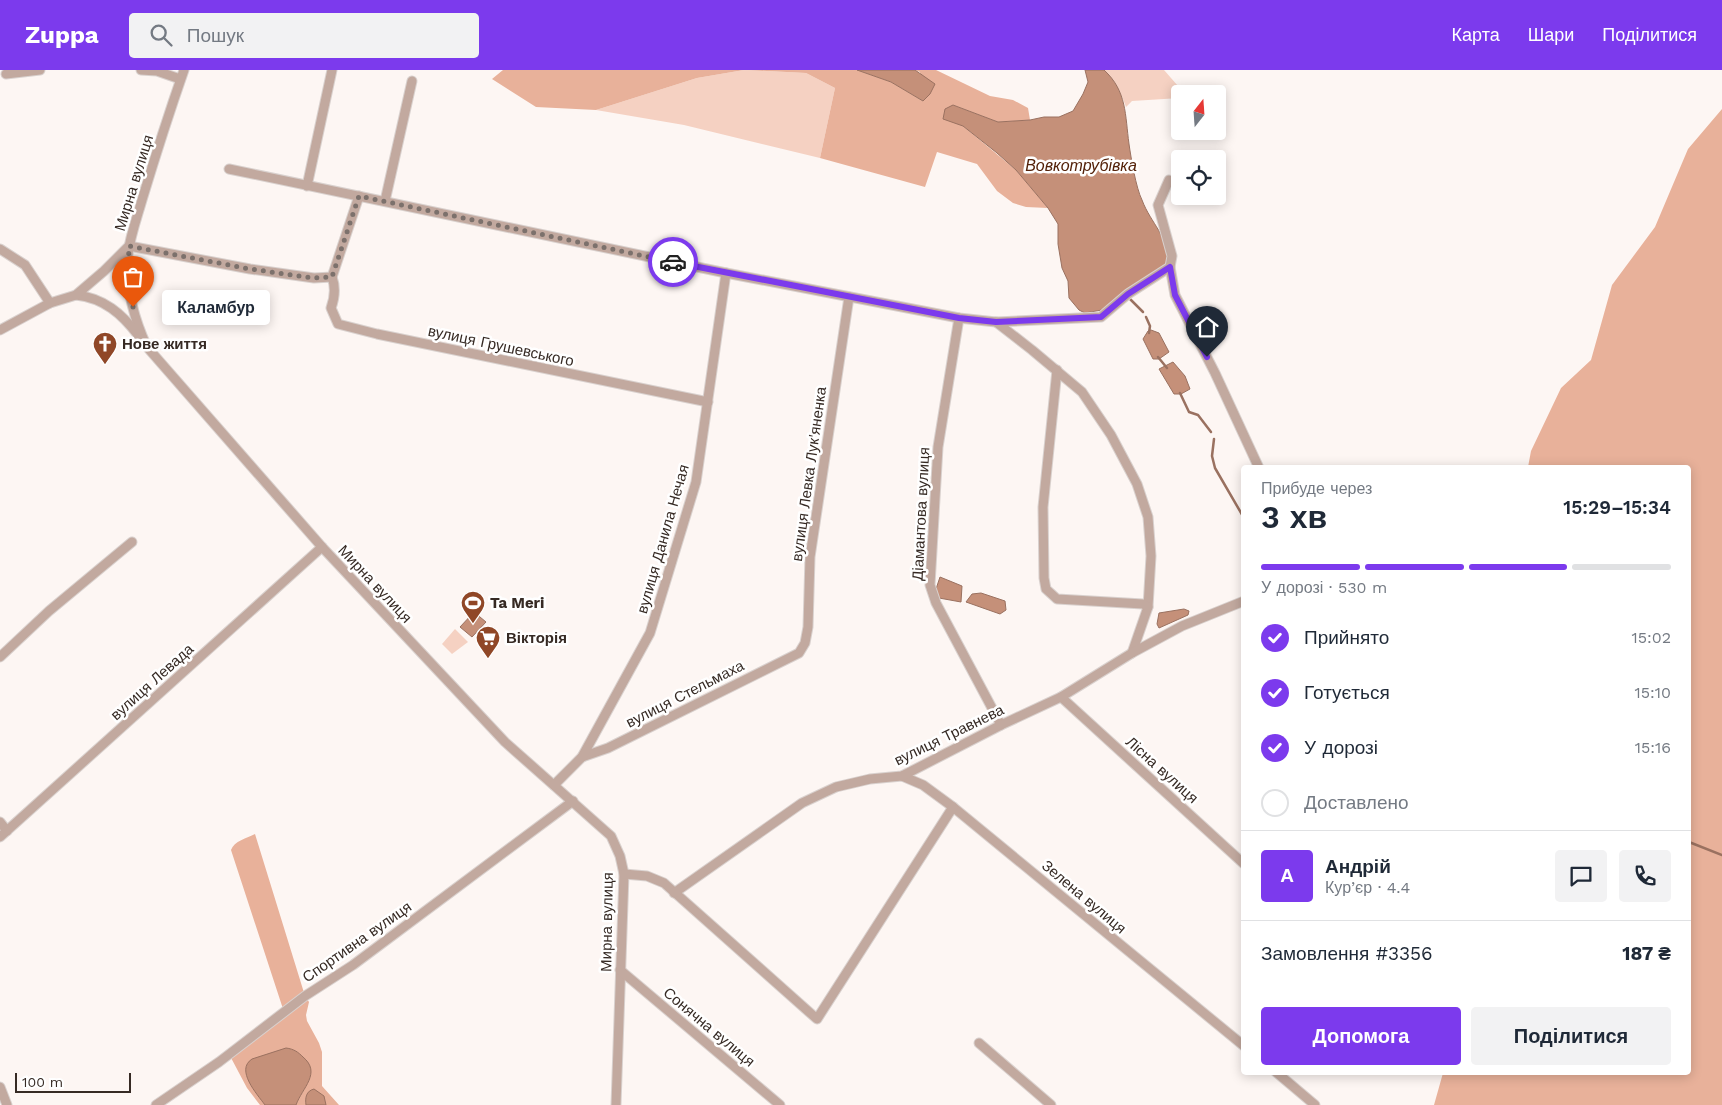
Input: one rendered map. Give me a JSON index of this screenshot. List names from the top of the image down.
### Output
{
  "streets": {
    "street": [
      "Мирна вулиця",
      "вулиця Грушевського",
      "вулиця Левка Лук'яненка",
      "Діамантова вулиця",
      "вулиця Данила Нечая",
      "вулиця Левада",
      "вулиця Стельмаха",
      "вулиця Травнева",
      "Лісна вулиця",
      "Зелена вулиця",
      "Спортивна вулиця",
      "Сонячна вулиця"
    ]
  },
  "crossings": [
    ["Мирна вулиця", "вулиця Данила Нечая"],
    ["Мирна вулиця", "вулиця Левада"],
    ["Мирна вулиця", "Спортивна вулиця"],
    ["Мирна вулиця", "Сонячна вулиця"],
    ["вулиця Грушевського", "вулиця Данила Нечая"],
    ["вулиця Левка Лук'яненка", "вулиця Стельмаха"],
    ["Діамантова вулиця", "вулиця Травнева"],
    ["вулиця Данила Нечая", "вулиця Стельмаха"],
    ["вулиця Травнева", "Лісна вулиця"],
    ["вулиця Травнева", "Зелена вулиця"]
  ],
  "water": ["Вовкотрубівка"],
  "places": {
    "other": ["Каламбур"],
    "church": ["Нове життя"],
    "sports": ["Ta Meri"],
    "supermarket": ["Вікторія"]
  },
  "scale_bar": "100 m",
  "north": "top",
  "page": {
    "header": "Zuppa",
    "search": "Пошук",
    "nav": ["Карта", "Шари", "Поділитися"],
    "bubble": "Каламбур",
    "heading": ["3 хв", "Прибуде через", "15:29–15:34"],
    "panel": [
      "Андрій",
      "Кур’єр · 4.4",
      "Замовлення #3356",
      "187 ₴"
    ],
    "bar": "У дорозі · 530 m",
    "list": [
      ["Прийнято", "15:02"],
      ["Готується", "15:10"],
      ["У дорозі", "15:16"],
      "Доставлено"
    ],
    "round": "А",
    "buttons": ["Допомога", "Поділитися"],
    "scale": "100 m"
  }
}
